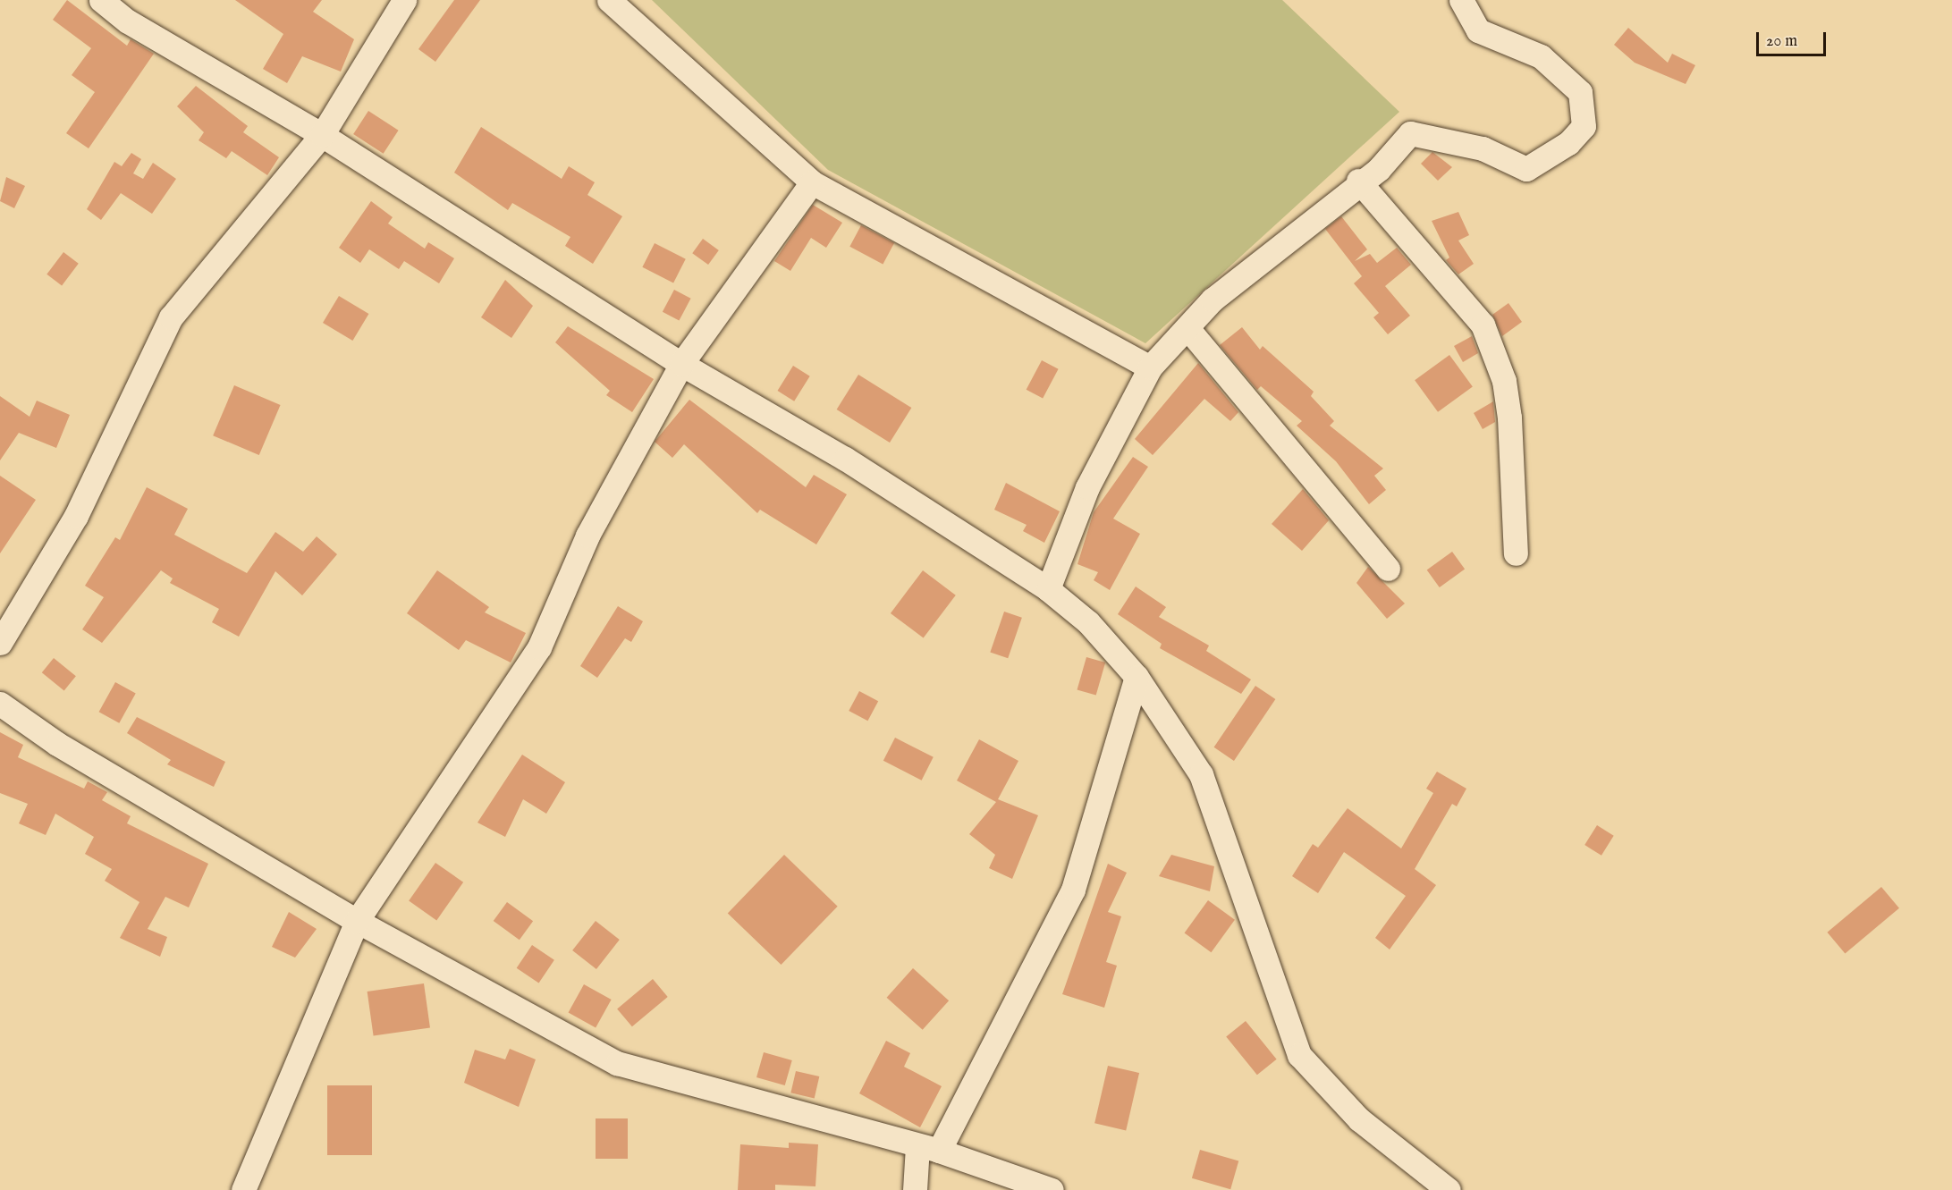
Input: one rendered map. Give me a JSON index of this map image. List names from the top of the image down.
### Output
{
  "scale_bar": "20 m"
}
